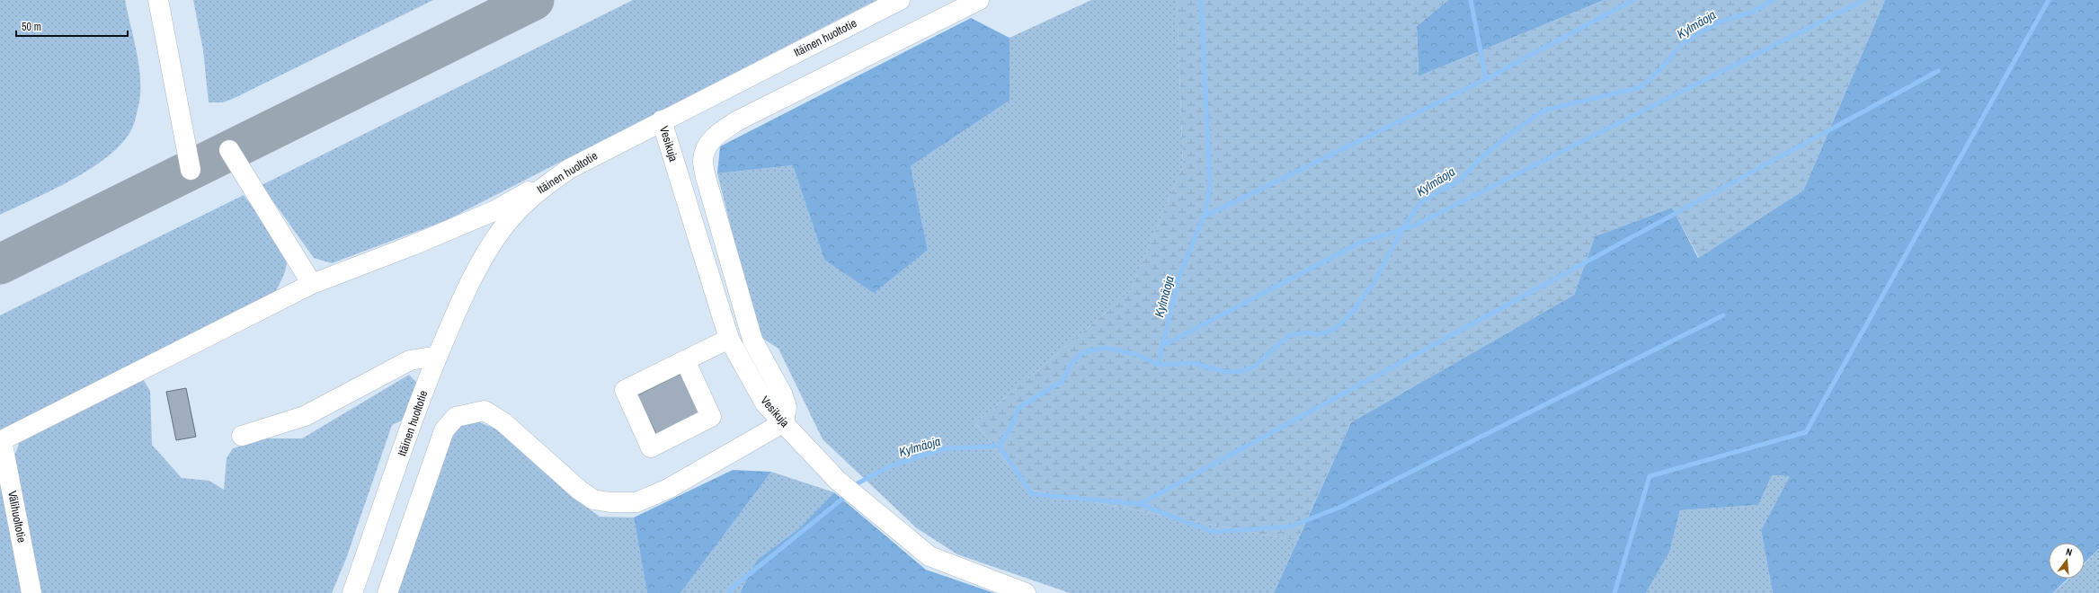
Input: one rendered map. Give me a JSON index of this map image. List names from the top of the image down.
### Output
{
  "streets": {
    "lane": ["Itäinen huoltotie", "Vesikuja", "Välihuoltotie"]
  },
  "crossings": [
    ["Itäinen huoltotie", "Vesikuja"]
  ],
  "water": ["Kylmäoja"],
  "scale_bar": "50 m",
  "north": "top"
}
